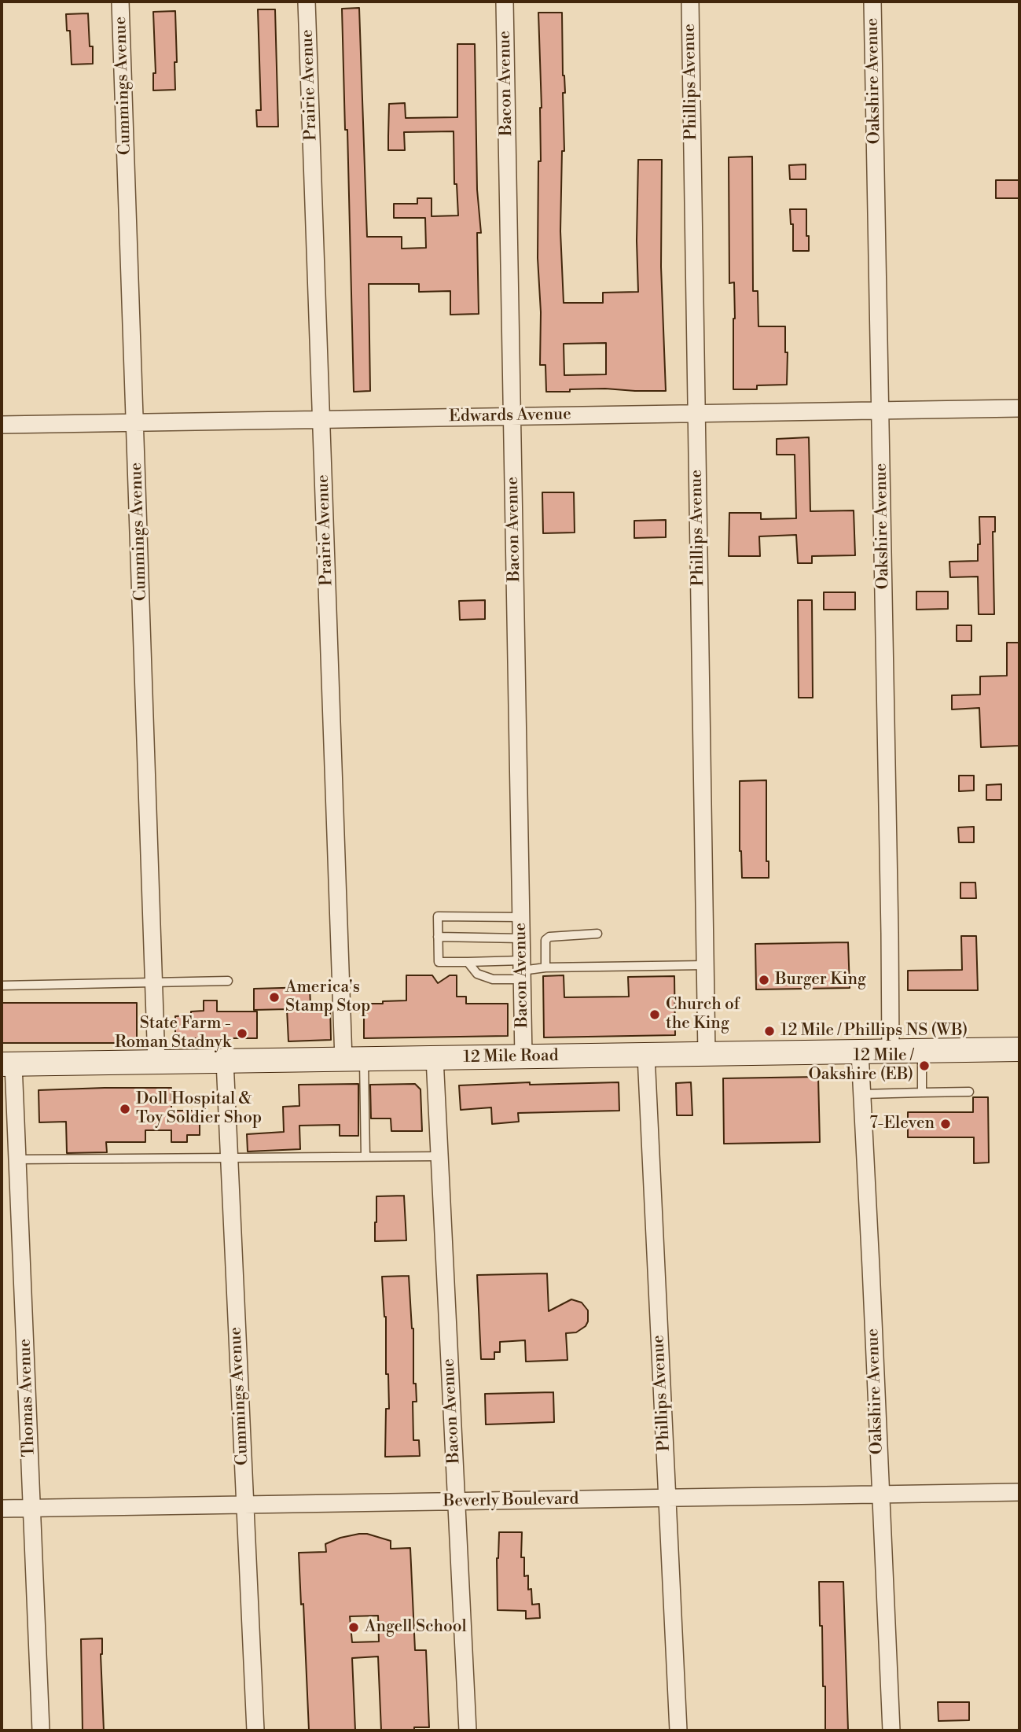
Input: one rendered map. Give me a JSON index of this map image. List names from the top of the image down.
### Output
{
  "streets": {
    "main road": ["12 Mile Road"],
    "street": [
      "Oakshire Avenue",
      "Phillips Avenue",
      "Bacon Avenue",
      "Prairie Avenue",
      "Cummings Avenue",
      "Edwards Avenue",
      "Thomas Avenue",
      "Beverly Boulevard"
    ]
  },
  "crossings": [
    ["Oakshire Avenue", "Edwards Avenue"],
    ["Oakshire Avenue", "12 Mile Road"],
    ["Oakshire Avenue", "Beverly Boulevard"],
    ["Phillips Avenue", "Edwards Avenue"],
    ["Phillips Avenue", "12 Mile Road"],
    ["Phillips Avenue", "Beverly Boulevard"],
    ["Bacon Avenue", "Edwards Avenue"],
    ["Bacon Avenue", "12 Mile Road"],
    ["Bacon Avenue", "Beverly Boulevard"],
    ["Prairie Avenue", "Edwards Avenue"],
    ["Prairie Avenue", "12 Mile Road"],
    ["Cummings Avenue", "Edwards Avenue"],
    ["Cummings Avenue", "12 Mile Road"],
    ["Cummings Avenue", "Beverly Boulevard"],
    ["12 Mile Road", "Thomas Avenue"],
    ["Thomas Avenue", "Beverly Boulevard"]
  ],
  "places": [
    "Burger King",
    "America's Stamp Stop",
    "Church of the King",
    "12 Mile / Phillips NS (WB)",
    "State Farm - Roman Stadnyk",
    "12 Mile / Oakshire (EB)",
    "Doll Hospital & Toy Soldier Shop",
    "7-Eleven",
    "Angell School"
  ]
}
